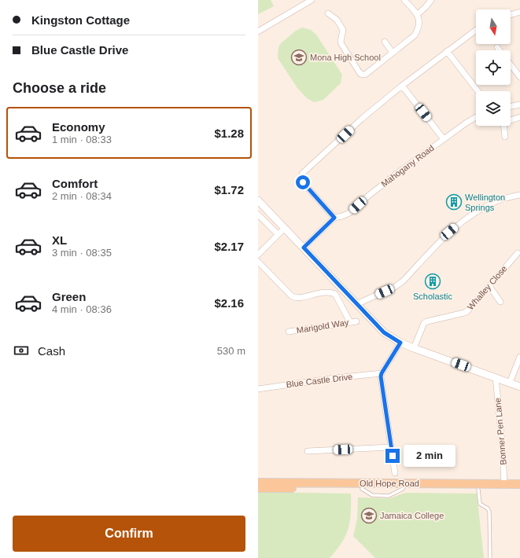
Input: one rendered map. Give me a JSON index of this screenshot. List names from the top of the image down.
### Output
{
  "streets": {
    "main road": ["Old Hope Road"],
    "street": [
      "Mahogany Road",
      "Whalley Close",
      "Marigold Way",
      "Blue Castle Drive",
      "Bonner Pen Lane"
    ]
  },
  "crossings": [
    ["Bonner Pen Lane", "Old Hope Road"]
  ],
  "places": {
    "school or university": ["Mona High School", "Jamaica College"],
    "building": ["Wellington Springs", "Scholastic"]
  },
  "north": "bottom",
  "page": {
    "banner": ["Kingston Cottage", "Blue Castle Drive"],
    "heading": "Choose a ride",
    "list": [
      {
        "name": "Economy",
        "note": "1 min · 08:33",
        "value": "$1.28"
      },
      {
        "name": "Comfort",
        "note": "2 min · 08:34",
        "value": "$1.72"
      },
      {
        "name": "XL",
        "note": "3 min · 08:35",
        "value": "$2.17"
      },
      {
        "name": "Green",
        "note": "4 min · 08:36",
        "value": "$2.16"
      }
    ],
    "pay": ["Cash", "530 m"],
    "bubble": "2 min",
    "buttons": "Confirm"
  }
}
